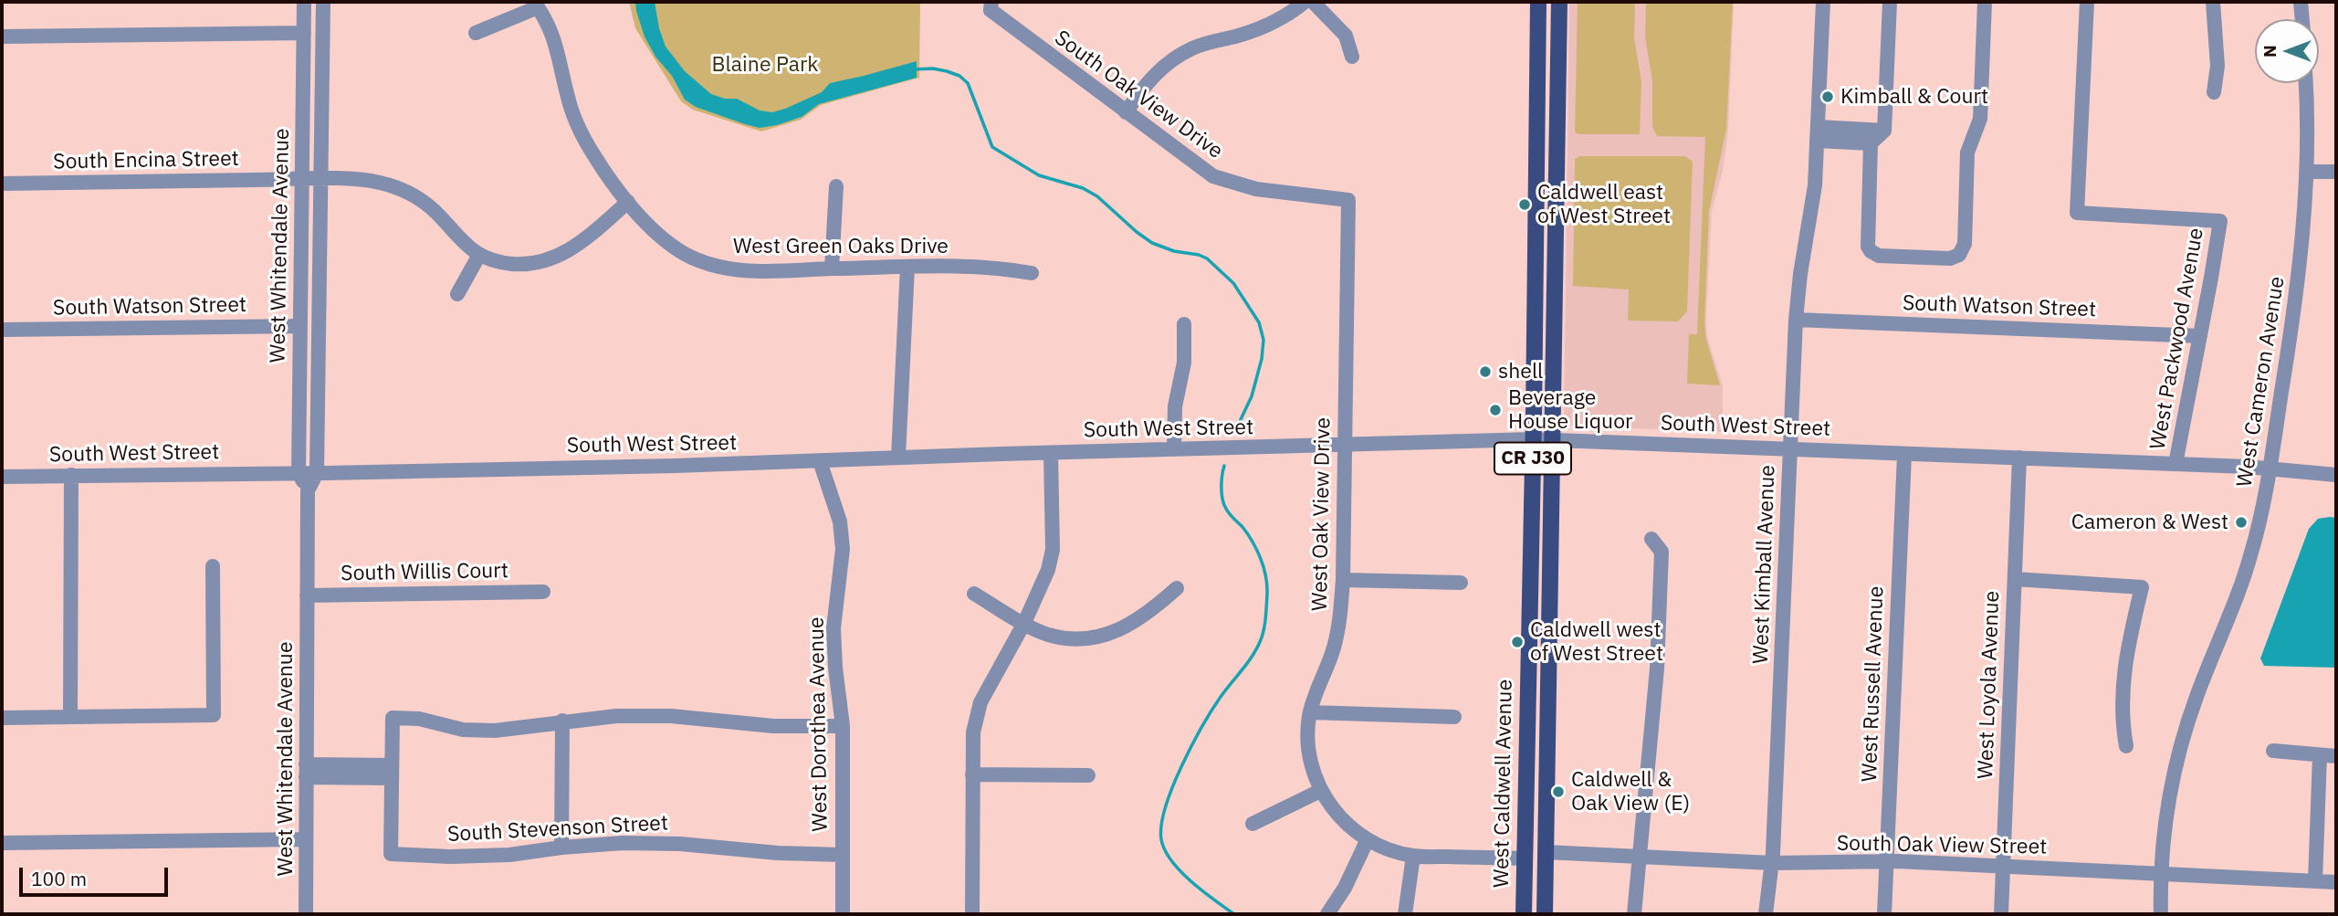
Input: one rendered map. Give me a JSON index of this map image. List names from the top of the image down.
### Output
{
  "streets": {
    "main road": ["CR J30", "West Caldwell Avenue"],
    "street": [
      "South Oak View Drive",
      "South Encina Street",
      "West Whitendale Avenue",
      "West Green Oaks Drive",
      "South Watson Street",
      "West Packwood Avenue",
      "West Cameron Avenue",
      "South West Street",
      "West Oak View Drive",
      "West Kimball Avenue",
      "South Willis Court",
      "West Russell Avenue",
      "West Loyola Avenue",
      "West Dorothea Avenue",
      "South Stevenson Street",
      "South Oak View Street"
    ]
  },
  "crossings": [
    ["South Oak View Drive", "West Oak View Drive"],
    ["South Encina Street", "West Whitendale Avenue"],
    ["South Encina Street", "West Green Oaks Drive"],
    ["West Whitendale Avenue", "South Watson Street"],
    ["West Whitendale Avenue", "South West Street"],
    ["West Whitendale Avenue", "South Willis Court"],
    ["South Watson Street", "West Packwood Avenue"],
    ["South Watson Street", "West Kimball Avenue"],
    ["West Packwood Avenue", "South West Street"],
    ["West Cameron Avenue", "South West Street"],
    ["West Cameron Avenue", "South Oak View Street"],
    ["South West Street", "West Oak View Drive"],
    ["South West Street", "West Kimball Avenue"],
    ["South West Street", "West Russell Avenue"],
    ["South West Street", "West Loyola Avenue"],
    ["South West Street", "West Dorothea Avenue"],
    ["South West Street", "West Caldwell Avenue"],
    ["West Kimball Avenue", "South Oak View Street"],
    ["West Russell Avenue", "South Oak View Street"],
    ["West Loyola Avenue", "South Oak View Street"],
    ["West Dorothea Avenue", "South Stevenson Street"],
    ["West Caldwell Avenue", "South Oak View Street"]
  ],
  "parks": ["Blaine Park"],
  "places": [
    "Kimball & Court",
    "Caldwell east of West Street",
    "shell",
    "Beverage House Liquor",
    "Cameron & West",
    "Caldwell west of West Street",
    "Caldwell & Oak View (E)"
  ],
  "scale_bar": "100 m",
  "north": "left"
}
